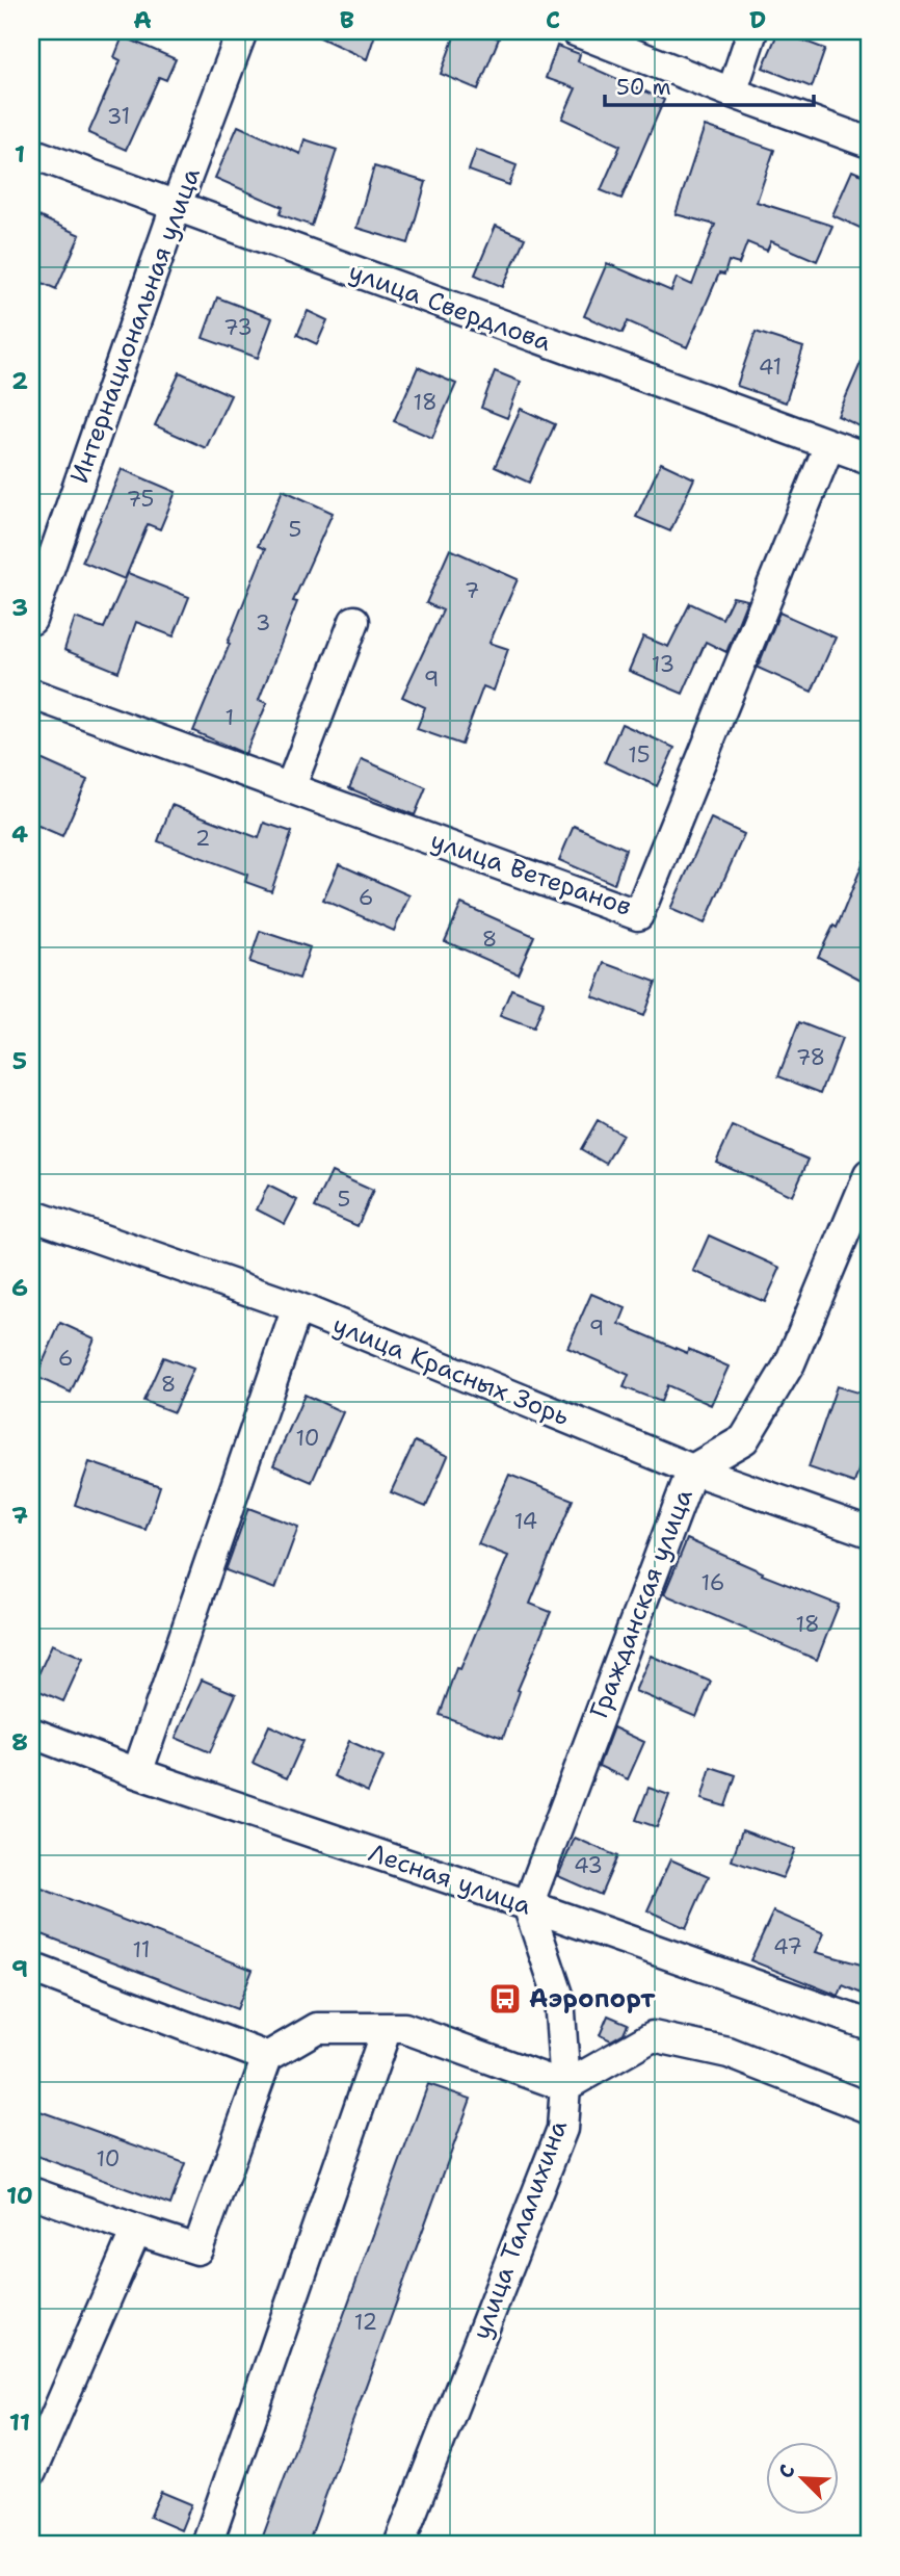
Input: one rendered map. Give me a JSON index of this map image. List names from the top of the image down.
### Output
{
  "streets": {
    "street": [
      "улица Свердлова",
      "Интернациональная улица",
      "улица Ветеранов",
      "улица Красных Зорь",
      "Гражданская улица",
      "Лесная улица",
      "улица Талалихина"
    ]
  },
  "crossings": [
    ["улица Свердлова", "Интернациональная улица"],
    ["улица Свердлова", "улица Ветеранов"],
    ["улица Красных Зорь", "Гражданская улица"],
    ["Гражданская улица", "Лесная улица"],
    ["Гражданская улица", "улица Талалихина"],
    ["Лесная улица", "улица Талалихина"]
  ],
  "places": {
    "bus stop": ["Аэропорт"]
  },
  "house_numbers": [
    "31",
    "73",
    "41",
    "18",
    "75",
    "5",
    "7",
    "3",
    "13",
    "9",
    "1",
    "15",
    "2",
    "6",
    "8",
    "78",
    "5",
    "9",
    "6",
    "8",
    "10",
    "14",
    "16",
    "18",
    "43",
    "47",
    "11",
    "10",
    "12"
  ],
  "scale_bar": "50 m",
  "north": "top left",
  "grid": {
    "columns": [
      "A",
      "B",
      "C",
      "D"
    ],
    "rows": [
      "1",
      "2",
      "3",
      "4",
      "5",
      "6",
      "7",
      "8",
      "9",
      "10",
      "11"
    ]
  }
}
